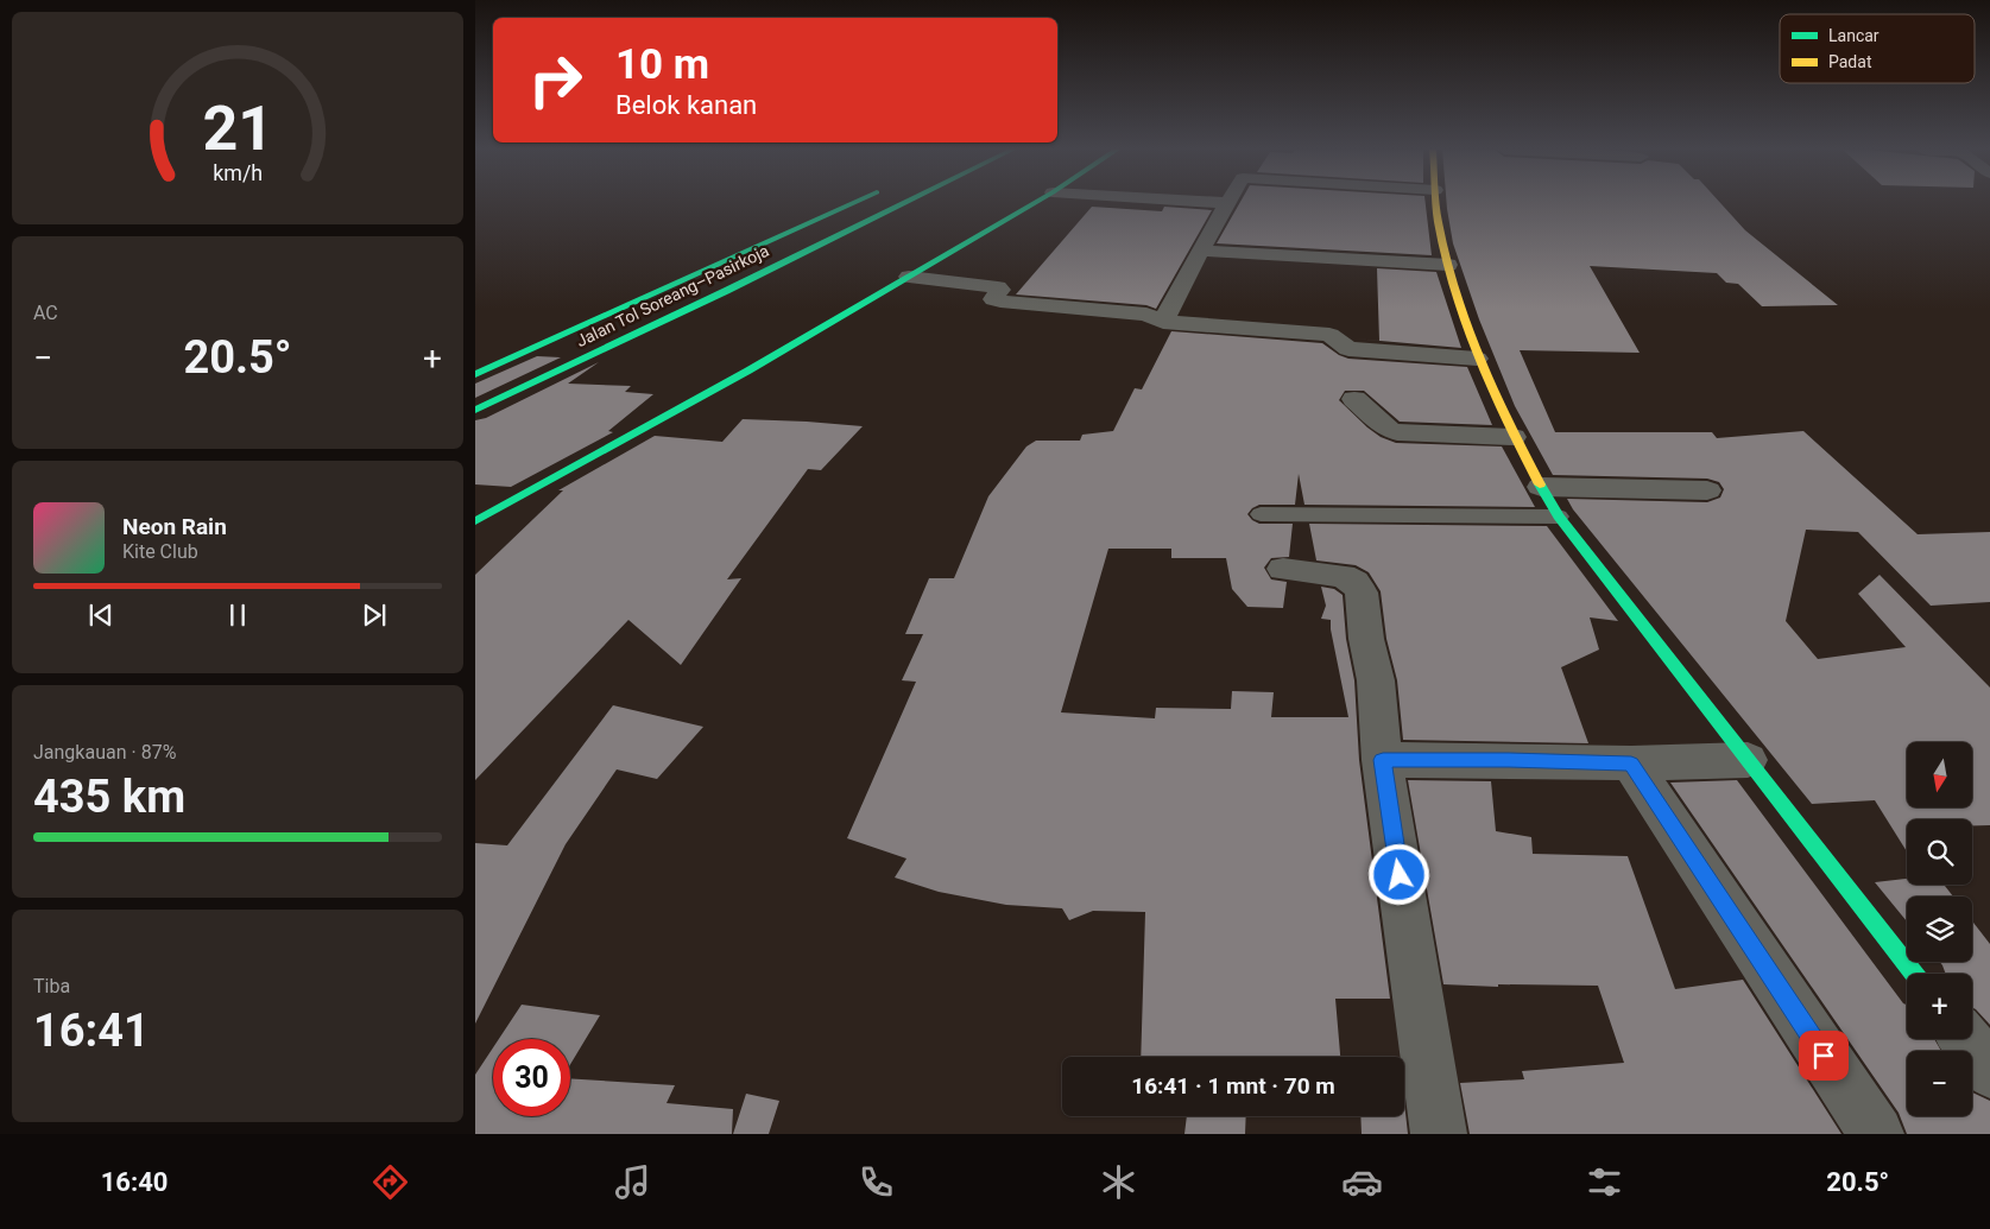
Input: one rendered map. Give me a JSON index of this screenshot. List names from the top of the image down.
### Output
{
  "streets": {
    "main road": ["Jalan Tol Soreang–Pasirkoja"]
  },
  "legend": ["Lancar", "Padat"],
  "north": "bottom",
  "page": {
    "turn": ["10 m", "Belok kanan"],
    "tile": [
      "AC",
      ["Jangkauan · 87%", "435 km"],
      ["Tiba", "16:41"]
    ],
    "heat": ["−", "20.5°", "+"],
    "song": ["Neon Rain", "Kite Club"],
    "map_buttons": ["+", "−"],
    "limit": "30",
    "trip": "16:41 · 1 mnt · 70 m",
    "tabs": ["16:40", "20.5°"],
    "gauge": ["21", "km/h"]
  }
}
